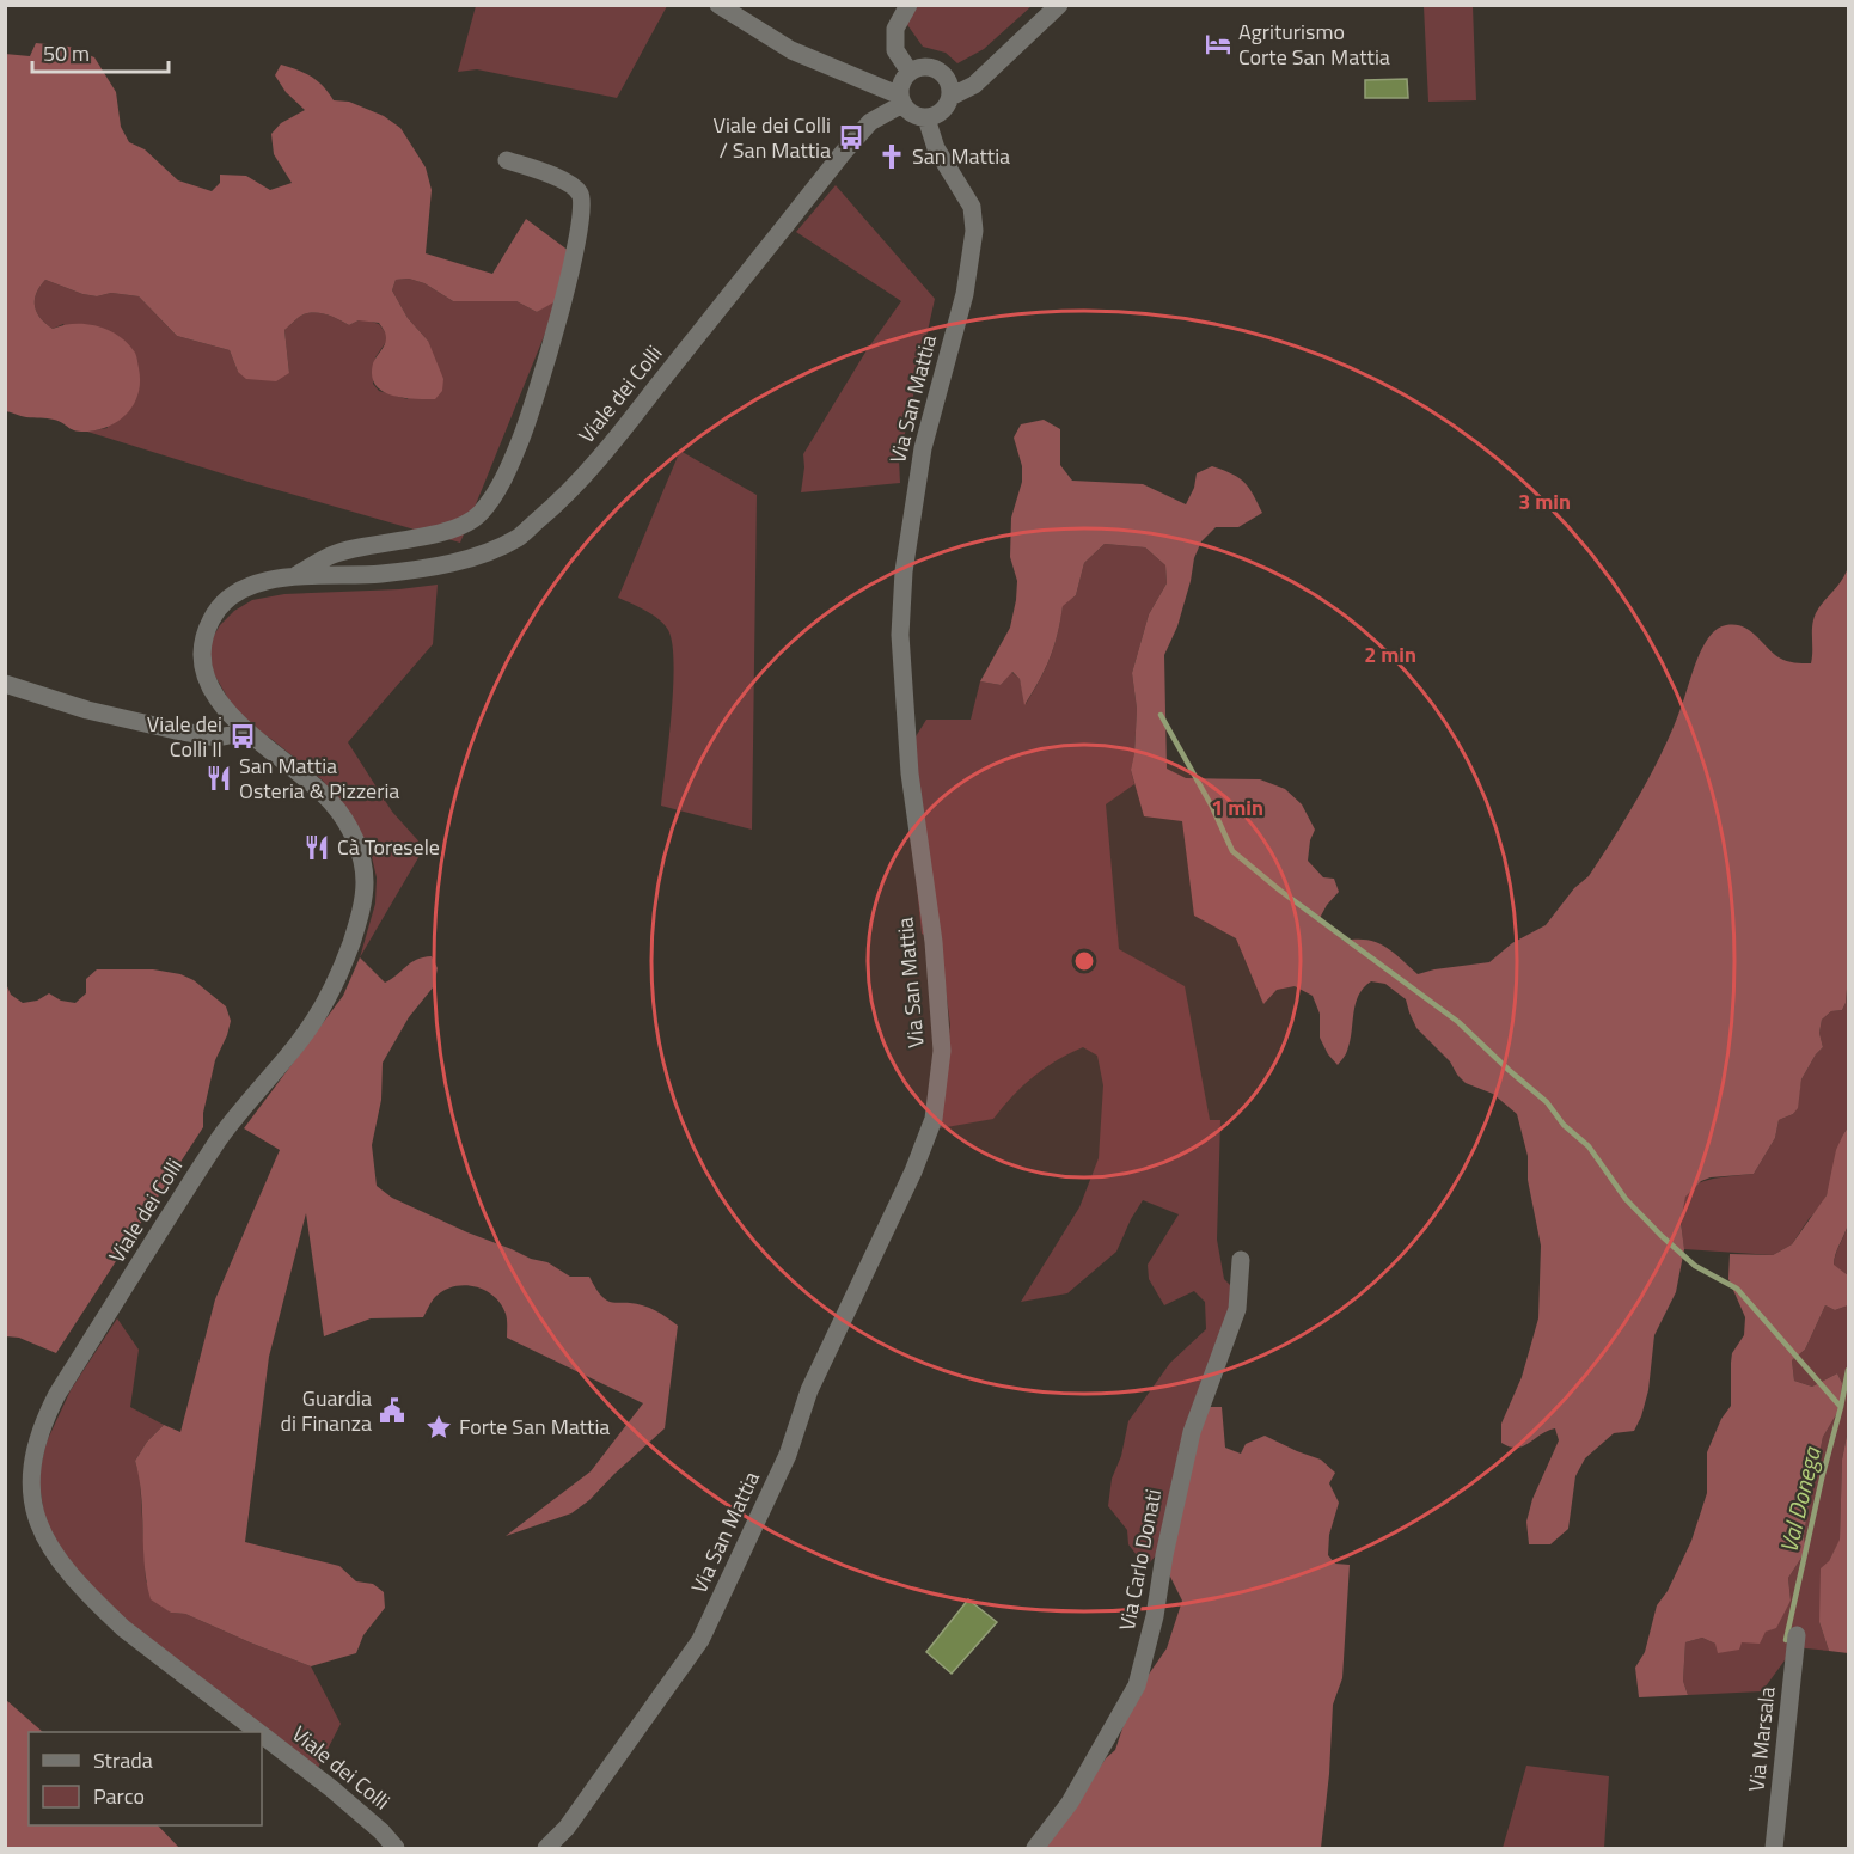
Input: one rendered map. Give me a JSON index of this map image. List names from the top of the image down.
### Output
{
  "streets": {
    "street": [
      "Viale dei Colli",
      "Via San Mattia",
      "Via Carlo Donati",
      "Via Marsala"
    ]
  },
  "crossings": [
    ["Viale dei Colli", "Via San Mattia"]
  ],
  "water": ["Val Donega"],
  "places": {
    "hotel": ["Agriturismo Corte San Mattia"],
    "bus stop": ["Viale dei Colli / San Mattia", "Viale dei Colli II"],
    "church": ["San Mattia"],
    "restaurant": ["San Mattia Osteria & Pizzeria", "Cà Toresele"],
    "public building": ["Guardia di Finanza"],
    "place": ["Forte San Mattia"]
  },
  "legend": ["Strada", "Parco"],
  "scale_bar": "50 m",
  "rings": ["3 min", "2 min", "1 min"]
}
